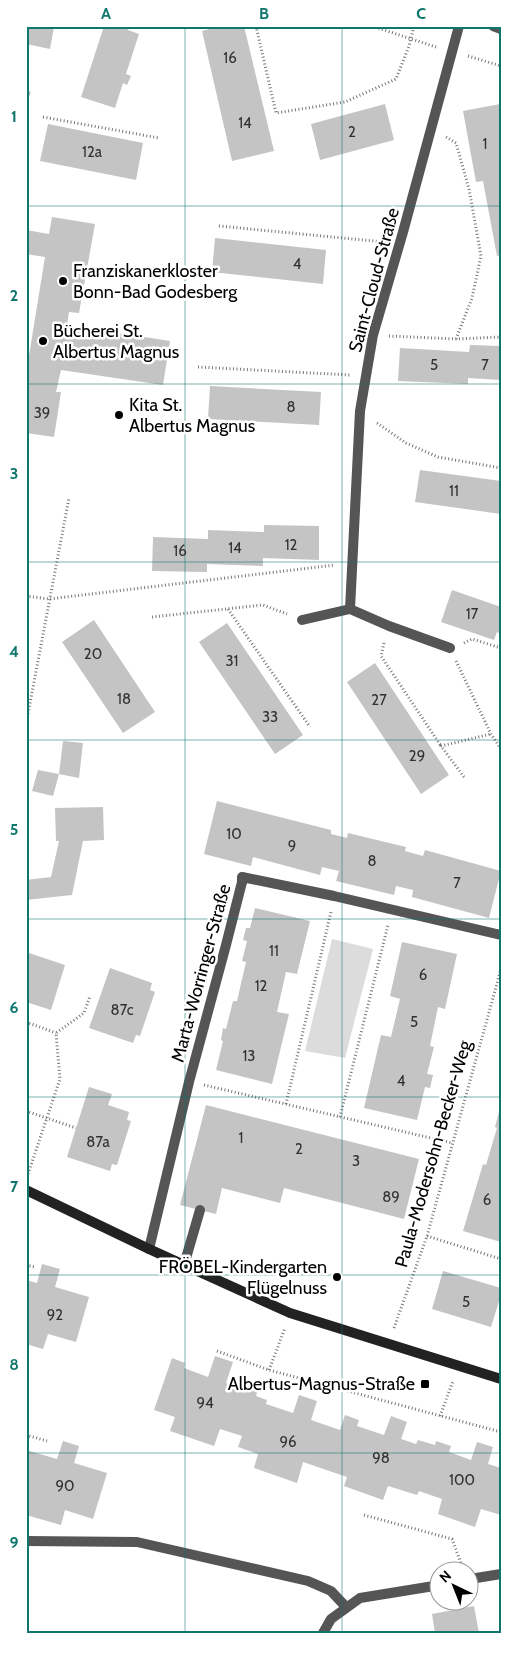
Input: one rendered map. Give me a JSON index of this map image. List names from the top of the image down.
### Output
{
  "streets": {
    "street": ["Saint-Cloud-Straße", "Marta-Worringer-Straße"],
    "path": ["Paula-Modersohn-Becker-Weg"]
  },
  "crossings": [
    ["Marta-Worringer-Straße", "Paula-Modersohn-Becker-Weg"]
  ],
  "places": {
    "other": [
      "Franziskanerkloster Bonn-Bad Godesberg",
      "Bücherei St. Albertus Magnus",
      "Kita St. Albertus Magnus",
      "FRÖBEL-Kindergarten Flügelnuss"
    ],
    "transit": ["Albertus-Magnus-Straße"]
  },
  "house_numbers": [
    "16",
    "14",
    "2",
    "1",
    "12a",
    "4",
    "5",
    "7",
    "8",
    "39",
    "11",
    "12",
    "14",
    "16",
    "17",
    "20",
    "31",
    "18",
    "27",
    "33",
    "29",
    "10",
    "9",
    "8",
    "7",
    "11",
    "6",
    "12",
    "87c",
    "5",
    "13",
    "4",
    "1",
    "87a",
    "2",
    "3",
    "89",
    "6",
    "5",
    "92",
    "94",
    "96",
    "98",
    "100",
    "90"
  ],
  "north": "top left",
  "grid": {
    "columns": ["A", "B", "C"],
    "rows": [
      "1",
      "2",
      "3",
      "4",
      "5",
      "6",
      "7",
      "8",
      "9"
    ]
  }
}
